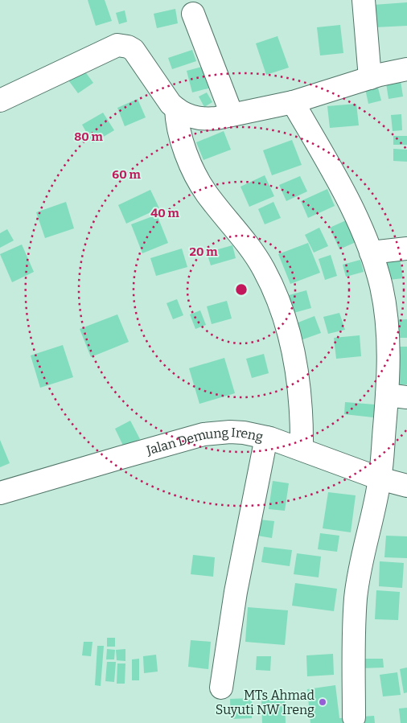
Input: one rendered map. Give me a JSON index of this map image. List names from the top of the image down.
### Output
{
  "streets": {
    "street": ["Jalan Demung Ireng"]
  },
  "places": ["MTs Ahmad Suyuti NW Ireng"],
  "rings": [
    "80 m",
    "60 m",
    "40 m",
    "20 m"
  ]
}
